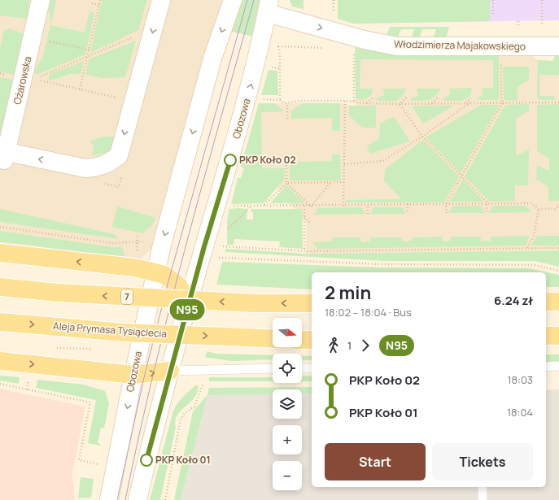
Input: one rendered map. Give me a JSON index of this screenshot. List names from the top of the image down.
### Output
{
  "streets": {
    "main road": ["7", "Aleja Prymasa Tysiąclecia"],
    "street": ["Włodzimierza Majakowskiego", "Ożarowska", "Obozowa"]
  },
  "crossings": [
    ["Włodzimierza Majakowskiego", "Obozowa"]
  ],
  "places": ["PKP Koło 02", "PKP Koło 01"],
  "lines": ["bus line N95"],
  "north": "right",
  "page": {
    "on_map": "N95",
    "heading": ["2 min", "18:02 – 18:04 · Bus", "6.24 zł"],
    "map_buttons": ["+", "−"],
    "legs": ["1", "N95"],
    "list": [
      {
        "name": "PKP Koło 02",
        "value": "18:03"
      },
      {
        "name": "PKP Koło 01",
        "value": "18:04"
      }
    ],
    "buttons": ["Start", "Tickets"]
  }
}
